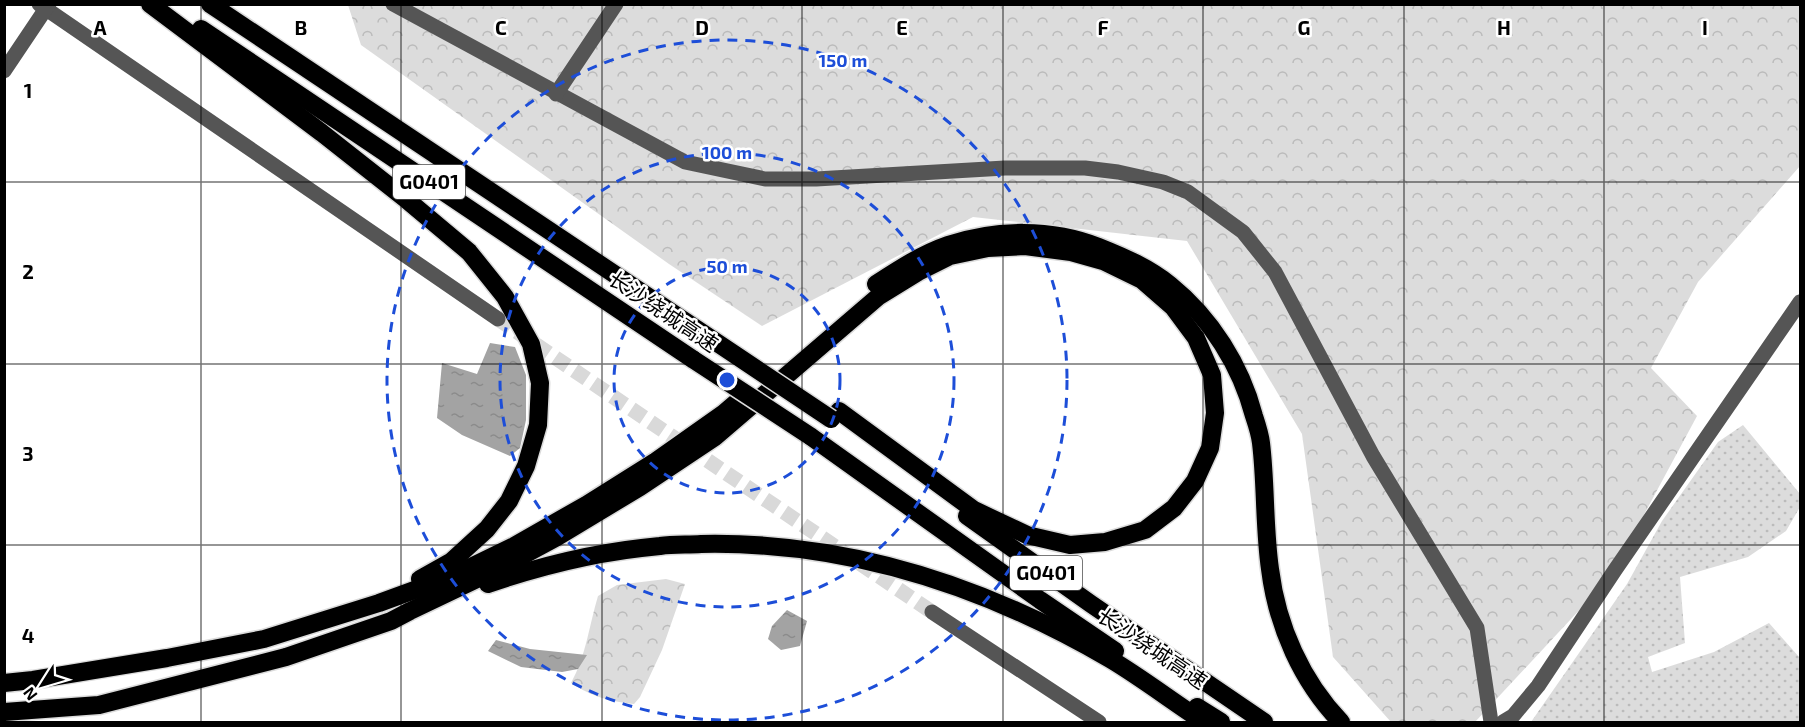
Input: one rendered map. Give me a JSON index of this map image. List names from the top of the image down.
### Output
{
  "streets": {
    "highway": ["G0401", "长沙绕城高速"]
  },
  "crossings": [
    ["G0401", "长沙绕城高速"]
  ],
  "north": "bottom left",
  "grid": {
    "columns": [
      "A",
      "B",
      "C",
      "D",
      "E",
      "F",
      "G",
      "H",
      "I"
    ],
    "rows": [
      "1",
      "2",
      "3",
      "4"
    ]
  },
  "rings": ["150 m", "100 m", "50 m"]
}
